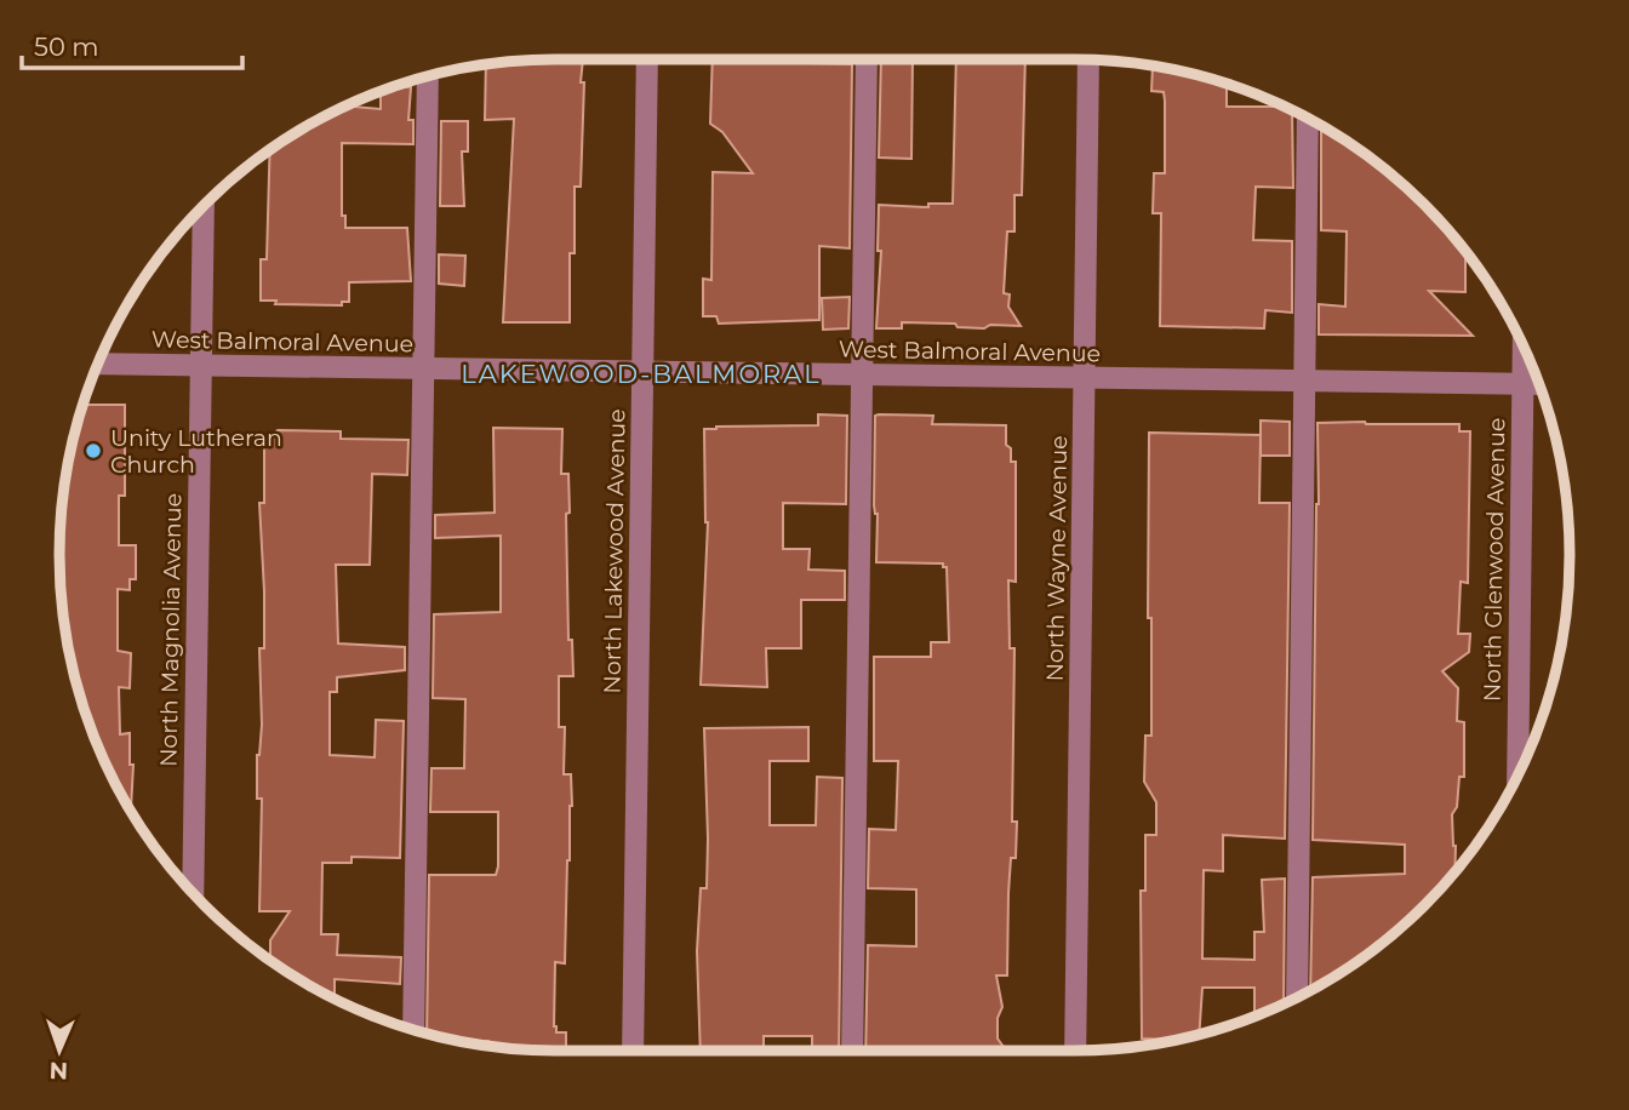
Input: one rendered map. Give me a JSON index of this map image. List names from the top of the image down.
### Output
{
  "streets": {
    "street": [
      "West Balmoral Avenue",
      "North Lakewood Avenue",
      "North Wayne Avenue",
      "North Glenwood Avenue",
      "North Magnolia Avenue"
    ]
  },
  "crossings": [
    ["West Balmoral Avenue", "North Lakewood Avenue"],
    ["West Balmoral Avenue", "North Wayne Avenue"],
    ["West Balmoral Avenue", "North Glenwood Avenue"],
    ["West Balmoral Avenue", "North Magnolia Avenue"]
  ],
  "districts": ["LAKEWOOD-BALMORAL"],
  "places": ["Unity Lutheran Church"],
  "scale_bar": "50 m",
  "north": "bottom"
}
